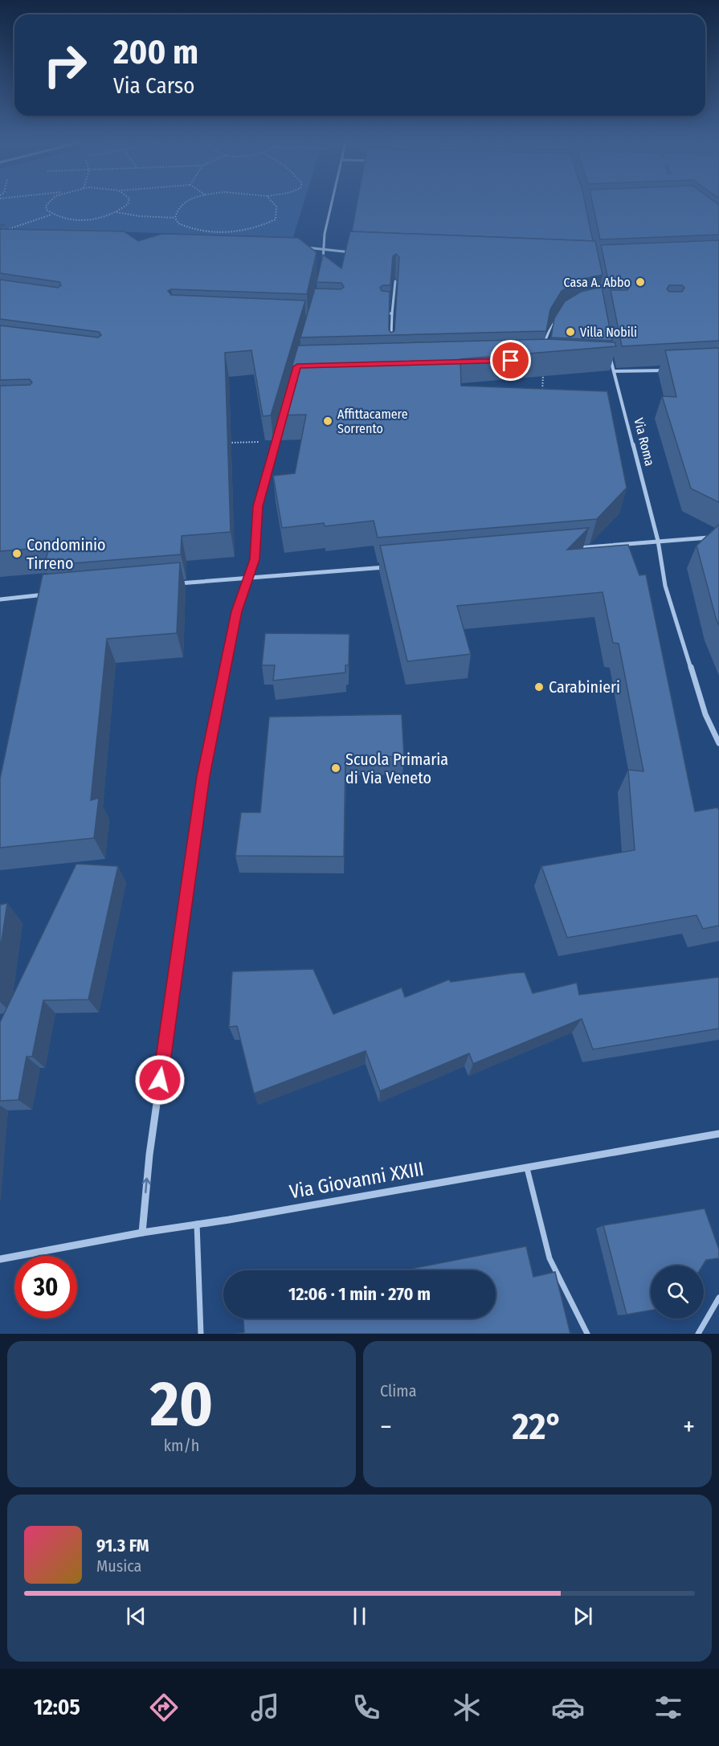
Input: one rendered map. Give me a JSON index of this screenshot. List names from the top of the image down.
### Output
{
  "streets": {
    "street": ["Via Roma", "Via Giovanni XXIII"]
  },
  "places": [
    "Casa A. Abbo",
    "Villa Nobili",
    "Affittacamere Sorrento",
    "Condominio Tirreno",
    "Carabinieri",
    "Scuola Primaria di Via Veneto"
  ],
  "page": {
    "turn": ["200 m", "Via Carso"],
    "limit": "30",
    "trip": "12:06 · 1 min · 270 m",
    "tile": [
      ["20", "km/h"],
      "Clima"
    ],
    "heat": ["−", "22°", "+"],
    "song": ["91.3 FM", "Musica"],
    "tabs": "12:05"
  }
}
